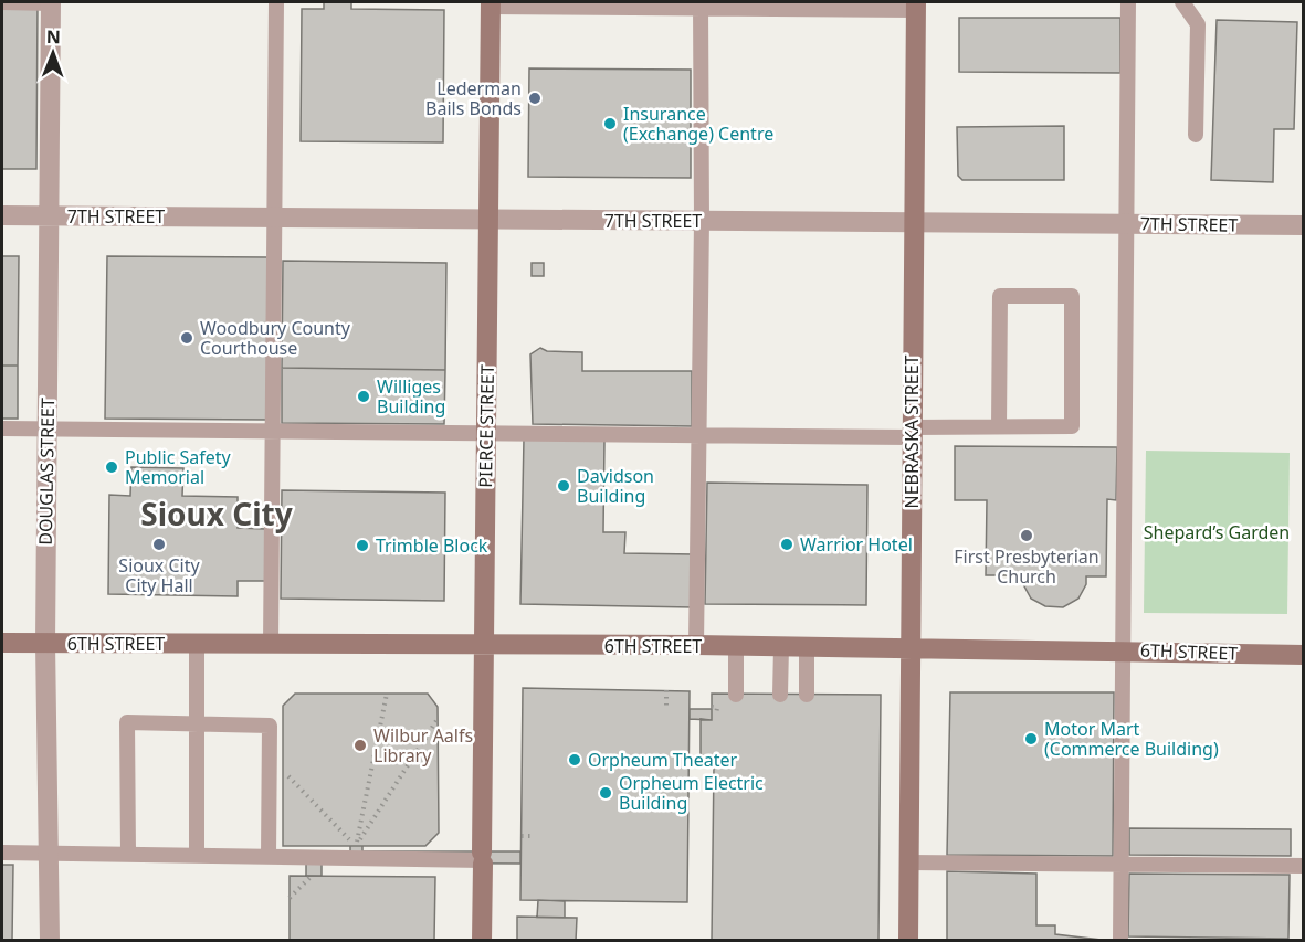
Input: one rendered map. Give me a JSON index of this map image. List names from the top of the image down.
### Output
{
  "streets": {
    "main road": ["PIERCE STREET", "NEBRASKA STREET", "6TH STREET"],
    "street": ["7TH STREET", "DOUGLAS STREET"]
  },
  "crossings": [
    ["7TH STREET", "PIERCE STREET"],
    ["7TH STREET", "NEBRASKA STREET"],
    ["7TH STREET", "DOUGLAS STREET"],
    ["PIERCE STREET", "6TH STREET"],
    ["NEBRASKA STREET", "6TH STREET"],
    ["DOUGLAS STREET", "6TH STREET"]
  ],
  "districts": ["Sioux City"],
  "parks": ["Shepard’s Garden"],
  "places": [
    "Lederman Bails Bonds",
    "Insurance (Exchange) Centre",
    "Woodbury County Courthouse",
    "Williges Building",
    "Public Safety Memorial",
    "Davidson Building",
    "First Presbyterian Church",
    "Sioux City City Hall",
    "Warrior Hotel",
    "Trimble Block",
    "Motor Mart (Commerce Building)",
    "Wilbur Aalfs Library",
    "Orpheum Theater",
    "Orpheum Electric Building"
  ],
  "north": "top"
}
